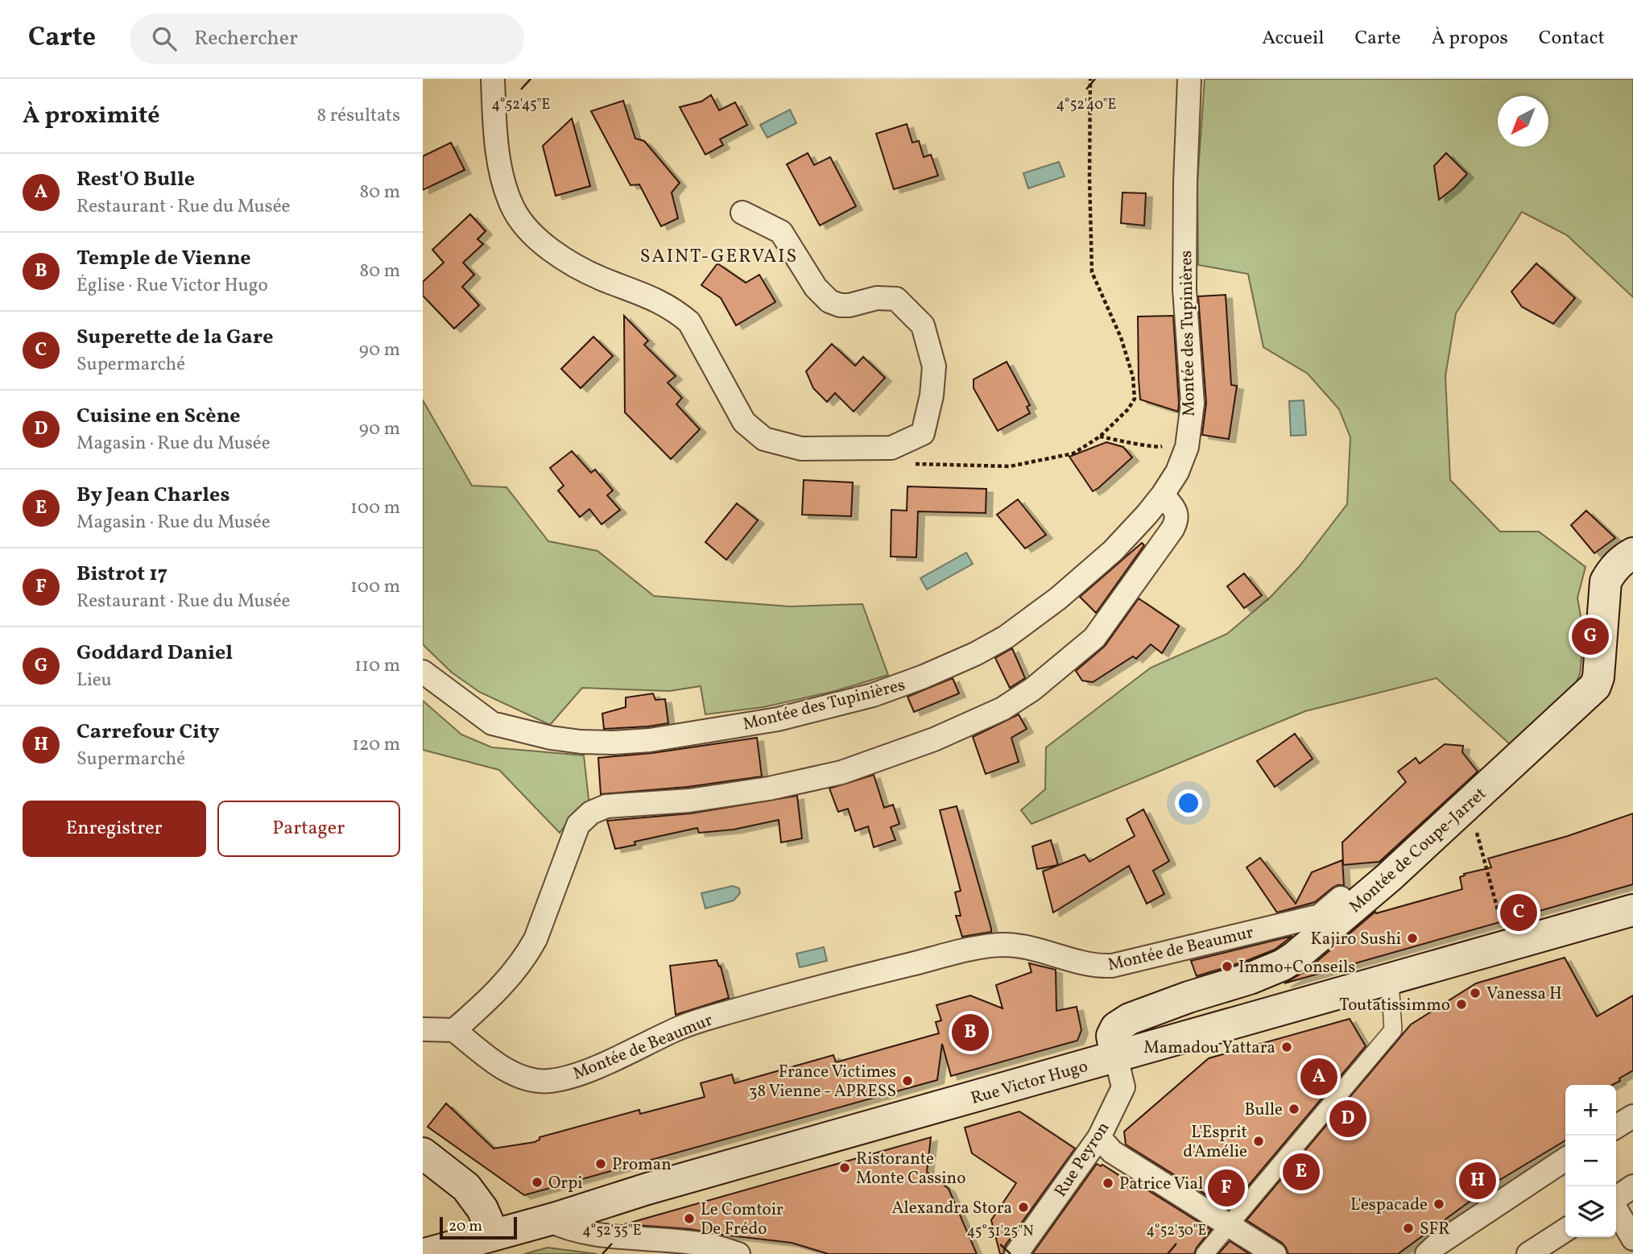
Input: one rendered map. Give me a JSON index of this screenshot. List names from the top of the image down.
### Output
{
  "streets": {
    "main road": ["Montée de Coupe-Jarret", "Rue Victor Hugo"],
    "street": ["Montée des Tupinières", "Montée de Beaumur", "Rue Peyron"]
  },
  "crossings": [
    ["Montée de Coupe-Jarret", "Montée de Beaumur"],
    ["Montée de Coupe-Jarret", "Rue Victor Hugo"],
    ["Montée de Coupe-Jarret", "Rue Peyron"],
    ["Rue Victor Hugo", "Rue Peyron"]
  ],
  "districts": ["SAINT-GERVAIS"],
  "places": [
    "Kajiro Sushi",
    "Immo+Conseils",
    "Vanessa H",
    "Toutatissimmo",
    "Mamadou Yattara",
    "France Victimes 38 Vienne - APRESS",
    "Bulle",
    "L'Esprit d'Amélie",
    "Proman",
    "Ristorante Monte Cassino",
    "Orpi",
    "Patrice Vial",
    "L'espacade",
    "Alexandra Stora",
    "Le Comtoir De Frédo",
    "SFR"
  ],
  "scale_bar": "20 m",
  "north": "bottom left",
  "page": {
    "header": "Carte",
    "search": "Rechercher",
    "nav": [
      "Accueil",
      "Carte",
      "À propos",
      "Contact"
    ],
    "heading": ["À proximité", "8 résultats"],
    "list": [
      {
        "mark": "A",
        "name": "Rest'O Bulle",
        "note": "Restaurant · Rue du Musée",
        "value": "80 m"
      },
      {
        "mark": "B",
        "name": "Temple de Vienne",
        "note": "Église · Rue Victor Hugo",
        "value": "80 m"
      },
      {
        "mark": "C",
        "name": "Superette de la Gare",
        "note": "Supermarché",
        "value": "90 m"
      },
      {
        "mark": "D",
        "name": "Cuisine en Scène",
        "note": "Magasin · Rue du Musée",
        "value": "90 m"
      },
      {
        "mark": "E",
        "name": "By Jean Charles",
        "note": "Magasin · Rue du Musée",
        "value": "100 m"
      },
      {
        "mark": "F",
        "name": "Bistrot 17",
        "note": "Restaurant · Rue du Musée",
        "value": "100 m"
      },
      {
        "mark": "G",
        "name": "Goddard Daniel",
        "note": "Lieu",
        "value": "110 m"
      },
      {
        "mark": "H",
        "name": "Carrefour City",
        "note": "Supermarché",
        "value": "120 m"
      }
    ],
    "pins": [
      "G",
      "C",
      "B",
      "A",
      "D",
      "E",
      "H",
      "F"
    ],
    "buttons": ["Enregistrer", "Partager"],
    "map_buttons": ["+", "−"],
    "scale": "20 m"
  },
  "coordinates": [
    "4°52'45\"E",
    "4°52'40\"E",
    "4°52'35\"E",
    "4°52'30\"E",
    "45°31'25\"N"
  ]
}
